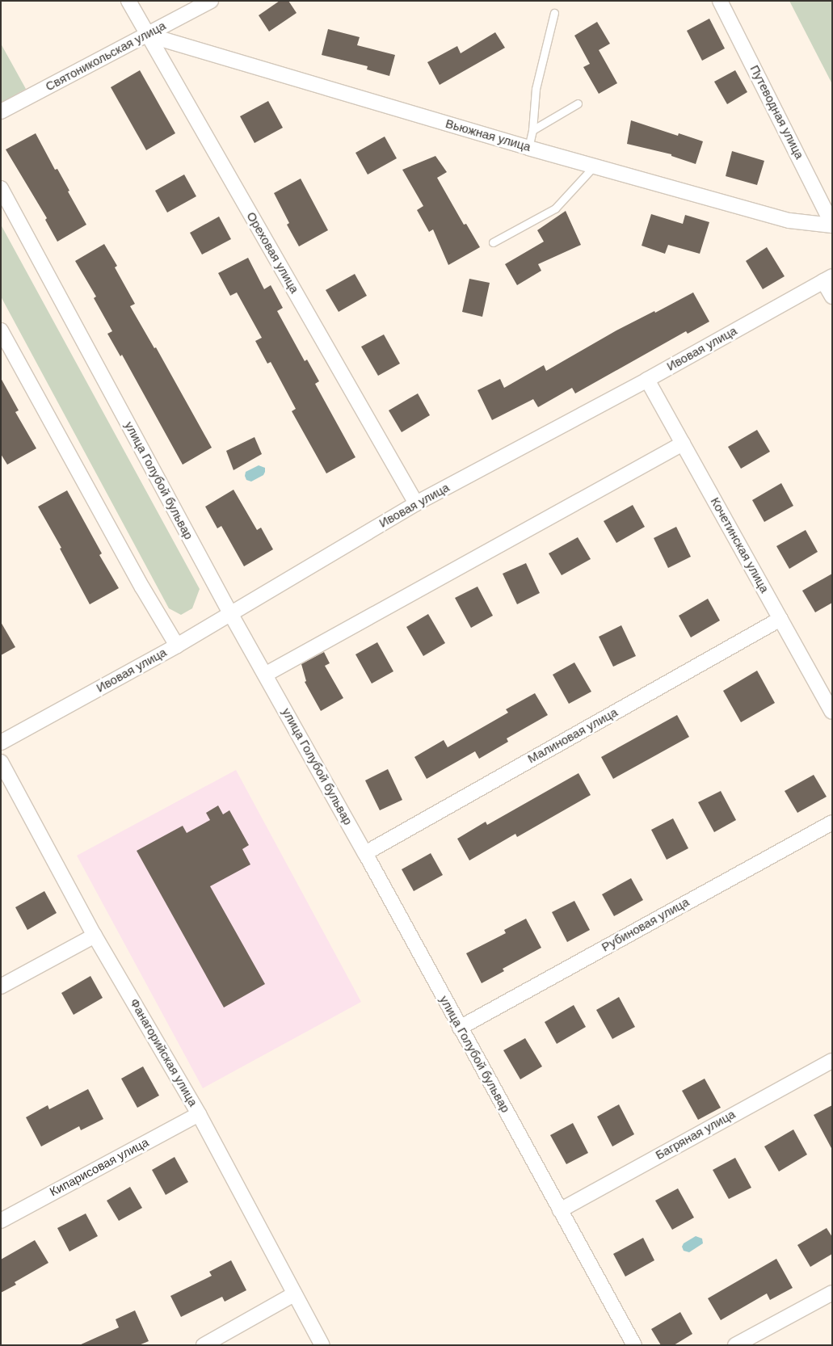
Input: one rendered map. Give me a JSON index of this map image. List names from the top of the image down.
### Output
{
  "streets": {
    "street": [
      "Святоникольская улица",
      "Путеводная улица",
      "Вьюжная улица",
      "Ореховая улица",
      "Ивовая улица",
      "улица Голубой бульвар",
      "Кочетинская улица",
      "Малиновая улица",
      "Рубиновая улица",
      "Фанагорийская улица",
      "Багряная улица",
      "Кипарисовая улица"
    ]
  },
  "crossings": [
    ["Святоникольская улица", "Вьюжная улица"],
    ["Святоникольская улица", "Ореховая улица"],
    ["Путеводная улица", "Вьюжная улица"],
    ["Вьюжная улица", "Ореховая улица"],
    ["Ореховая улица", "Ивовая улица"],
    ["Ивовая улица", "улица Голубой бульвар"],
    ["Ивовая улица", "Кочетинская улица"],
    ["улица Голубой бульвар", "Малиновая улица"],
    ["улица Голубой бульвар", "Рубиновая улица"],
    ["улица Голубой бульвар", "Багряная улица"],
    ["Кочетинская улица", "Малиновая улица"],
    ["Фанагорийская улица", "Кипарисовая улица"]
  ]
}
